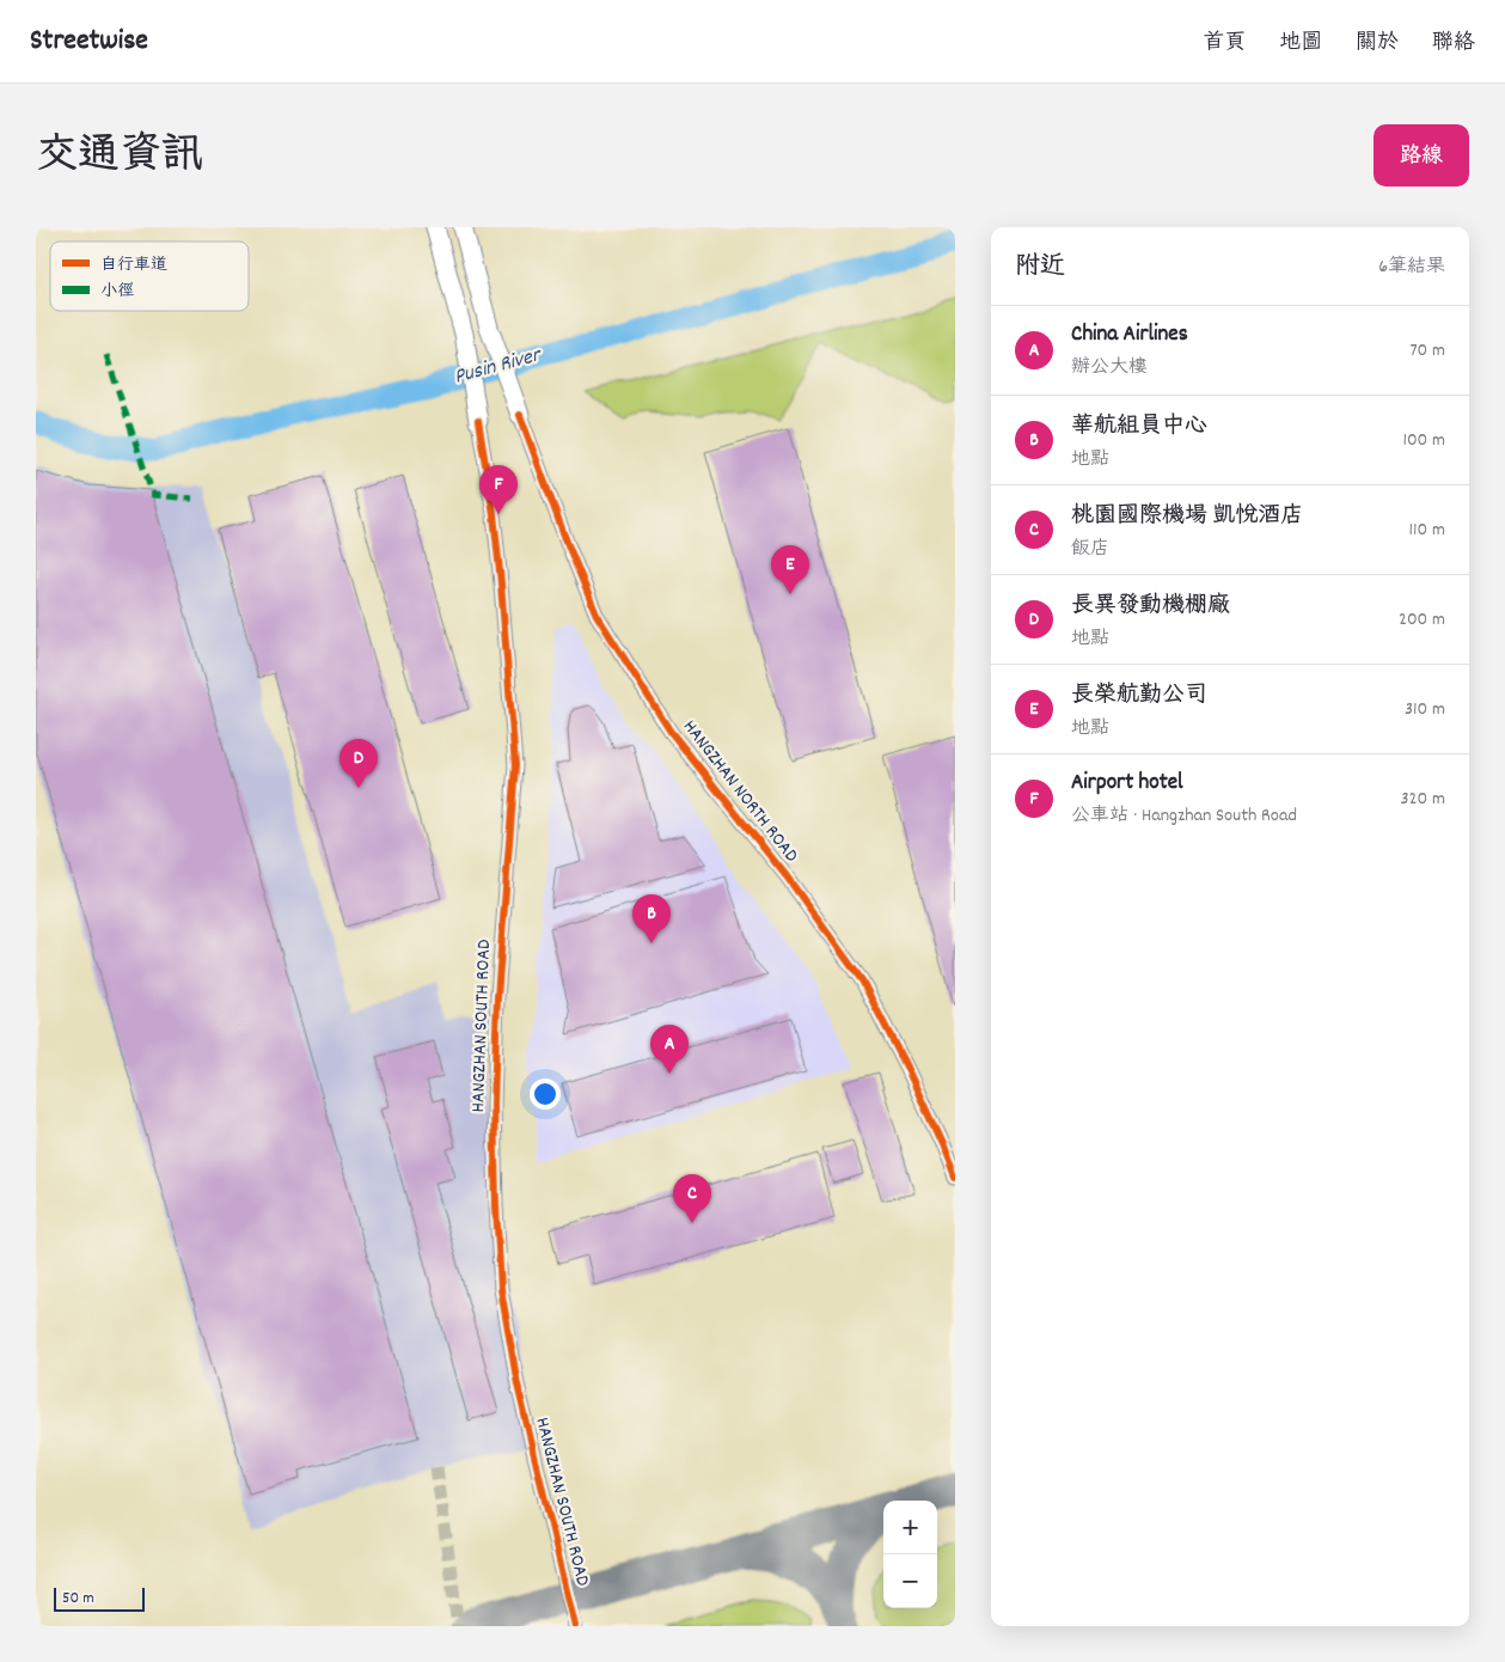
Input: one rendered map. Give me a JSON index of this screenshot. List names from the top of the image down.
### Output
{
  "streets": {
    "street": ["HANGZHAN NORTH ROAD", "HANGZHAN SOUTH ROAD"]
  },
  "water": ["Pusin River"],
  "legend": ["自行車道", "小徑"],
  "scale_bar": "50 m",
  "page": {
    "header": "Streetwise",
    "nav": [
      "首頁",
      "地圖",
      "關於",
      "聯絡"
    ],
    "title": "交通資訊",
    "buttons": "路線",
    "heading": ["附近", "6筆結果"],
    "list": [
      {
        "mark": "A",
        "name": "China Airlines",
        "note": "辦公大樓",
        "value": "70 m"
      },
      {
        "mark": "B",
        "name": "華航組員中心",
        "note": "地點",
        "value": "100 m"
      },
      {
        "mark": "C",
        "name": "桃園國際機場 凱悅酒店",
        "note": "飯店",
        "value": "110 m"
      },
      {
        "mark": "D",
        "name": "長異發動機棚廠",
        "note": "地點",
        "value": "200 m"
      },
      {
        "mark": "E",
        "name": "長榮航勤公司",
        "note": "地點",
        "value": "310 m"
      },
      {
        "mark": "F",
        "name": "Airport hotel",
        "note": "公車站 · Hangzhan South Road",
        "value": "320 m"
      }
    ],
    "pins": [
      "F",
      "E",
      "D",
      "B",
      "A",
      "C"
    ],
    "map_buttons": ["+", "−"],
    "scale": "50 m"
  }
}
